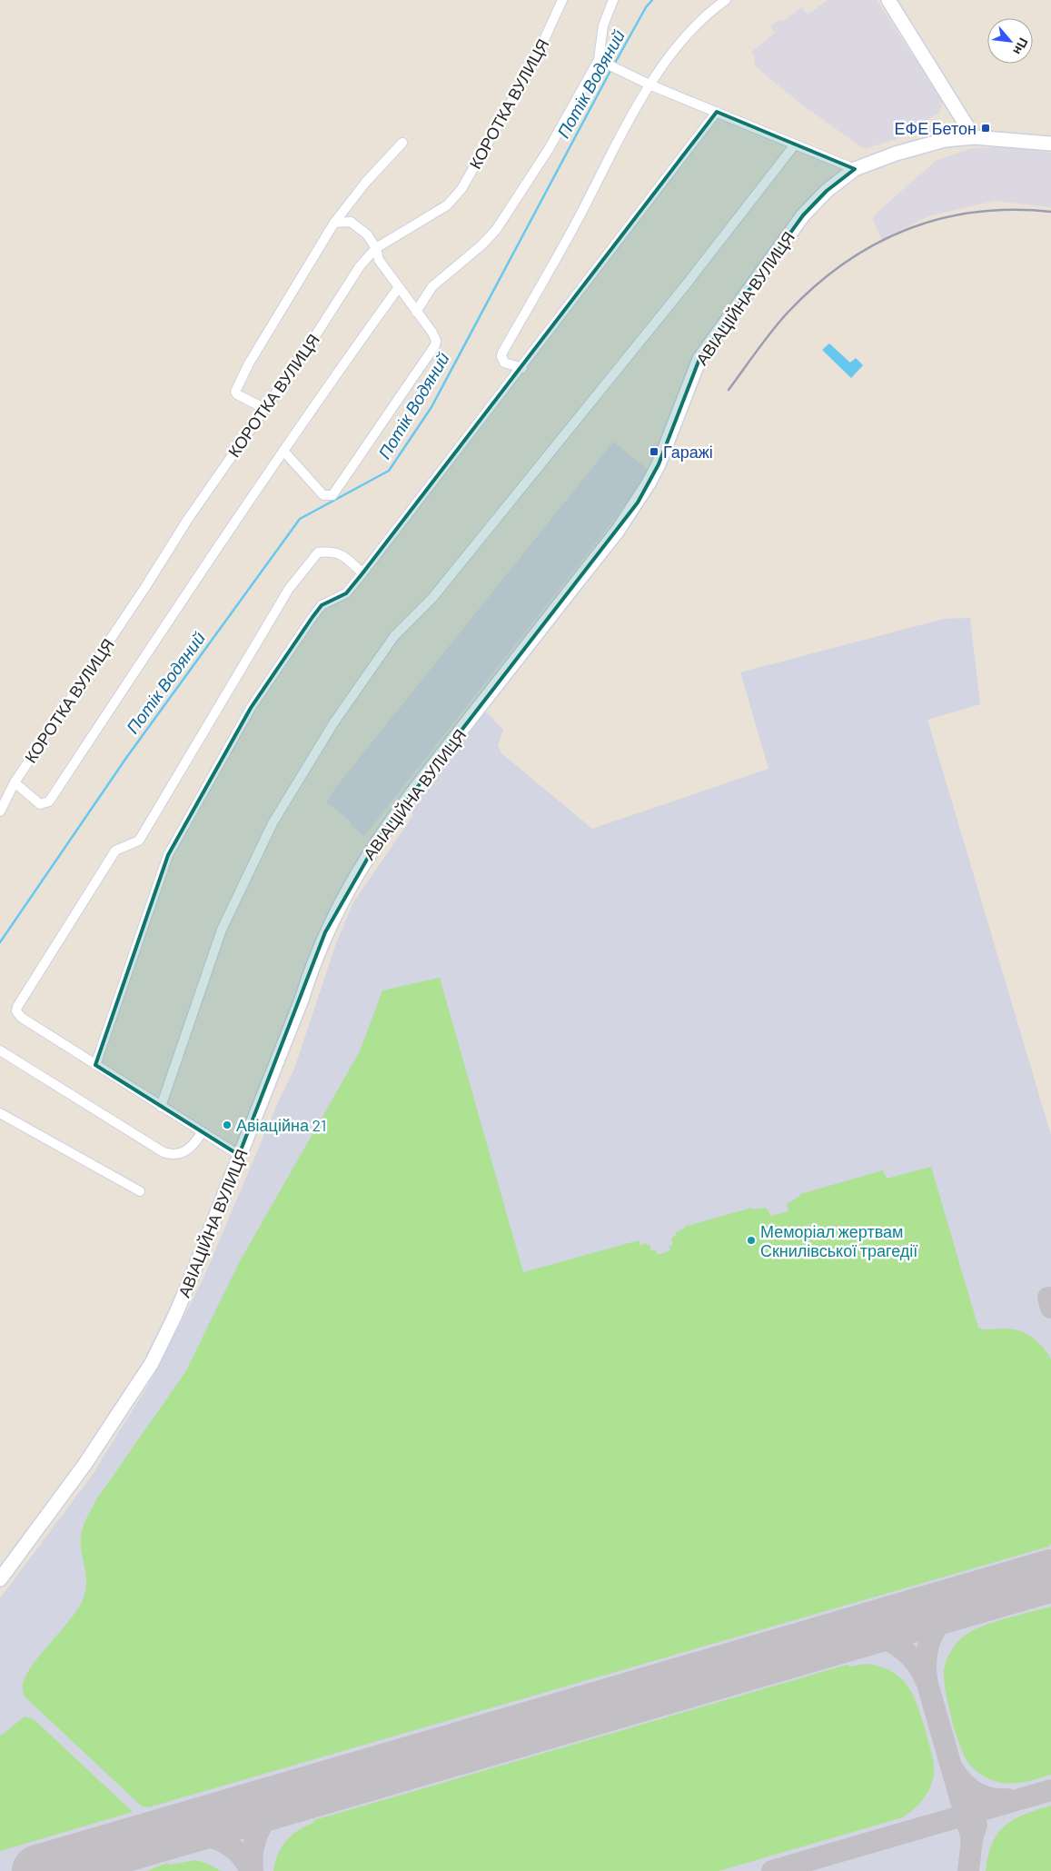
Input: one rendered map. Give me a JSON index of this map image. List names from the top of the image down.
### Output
{
  "streets": {
    "street": ["КОРОТКА ВУЛИЦЯ", "АВІАЦІЙНА ВУЛИЦЯ"]
  },
  "water": ["Потік Водяний"],
  "places": {
    "transit": ["ЕФЕ Бетон", "Гаражі"],
    "other": ["Авіаційна 21", "Меморіал жертвам Скнилівської трагедії"]
  },
  "north": "bottom right"
}
